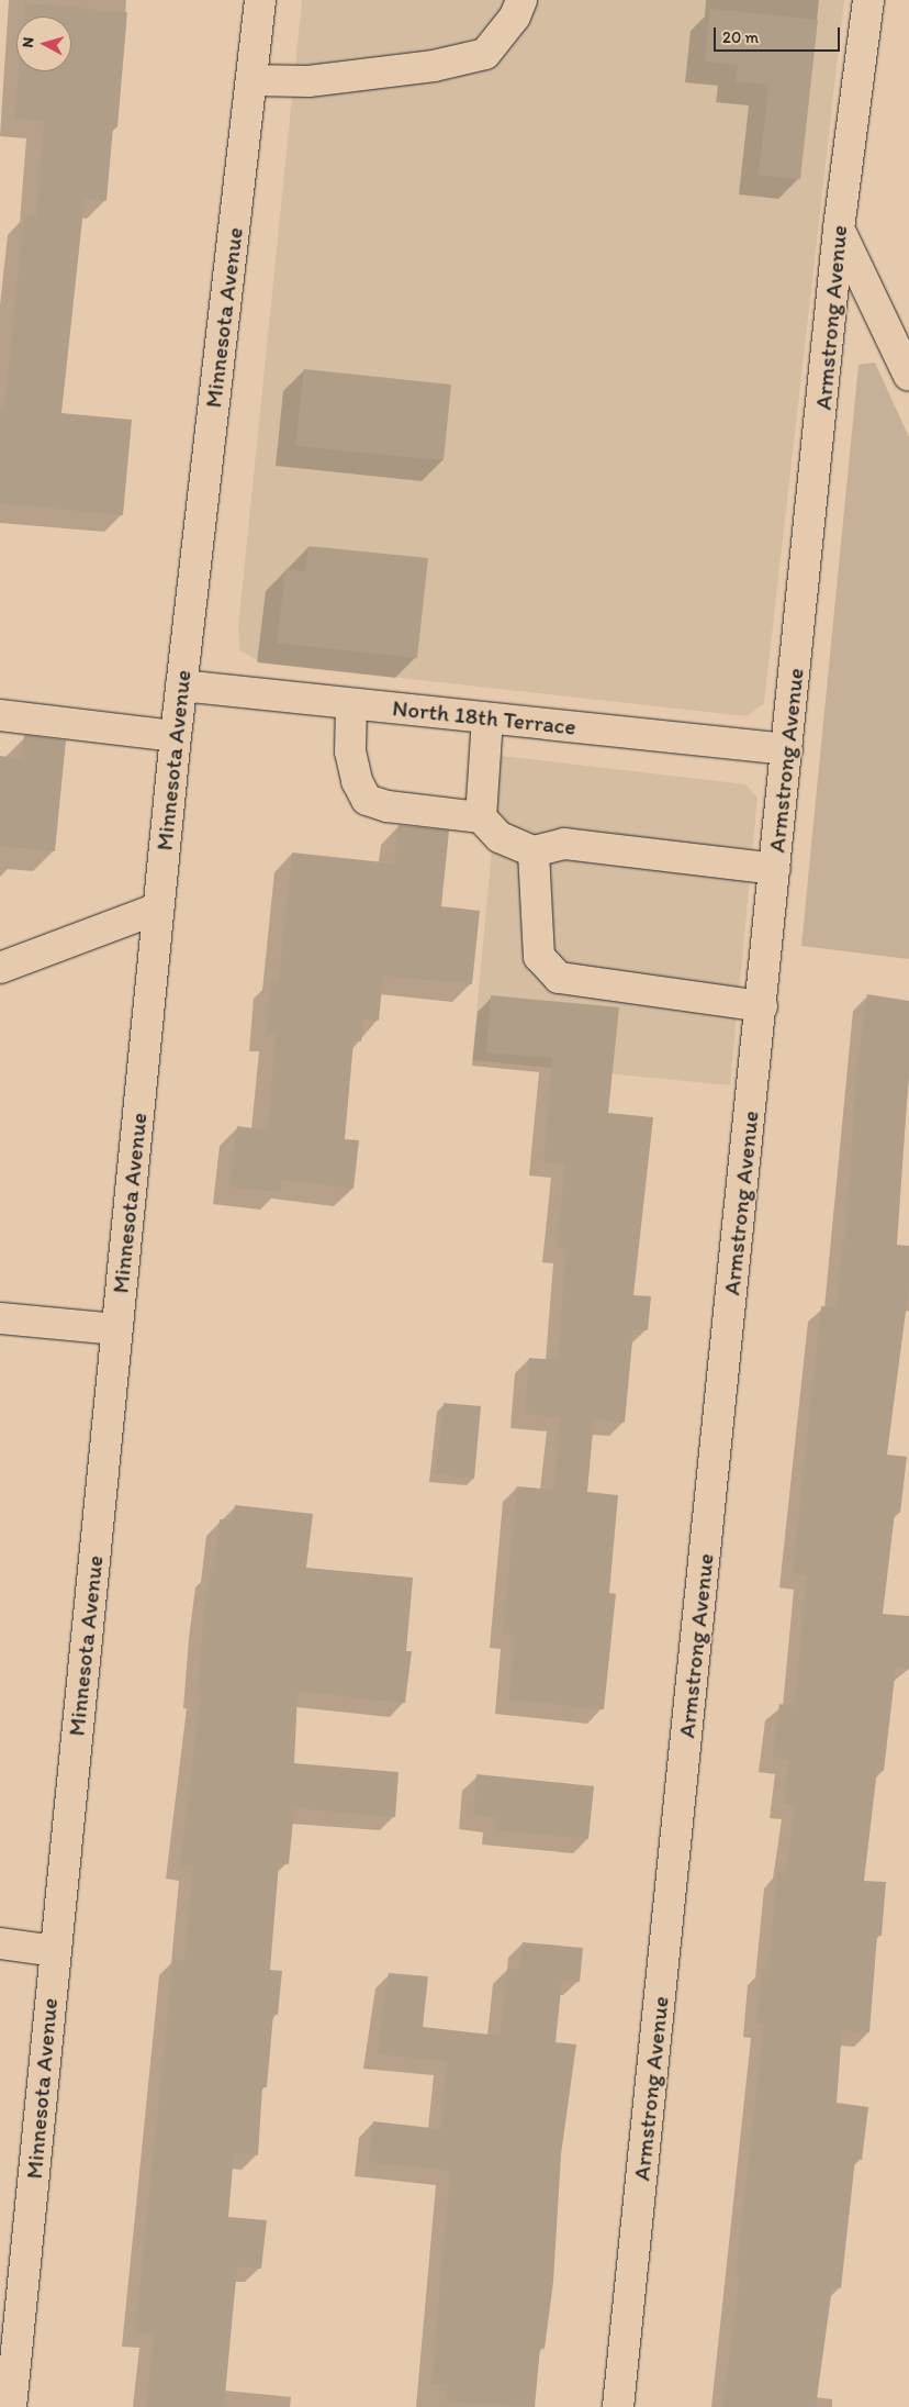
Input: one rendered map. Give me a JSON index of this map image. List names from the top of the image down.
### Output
{
  "streets": {
    "street": ["Minnesota Avenue", "Armstrong Avenue", "North 18th Terrace"]
  },
  "crossings": [
    ["Minnesota Avenue", "North 18th Terrace"],
    ["Armstrong Avenue", "North 18th Terrace"]
  ],
  "scale_bar": "20 m",
  "north": "left"
}
